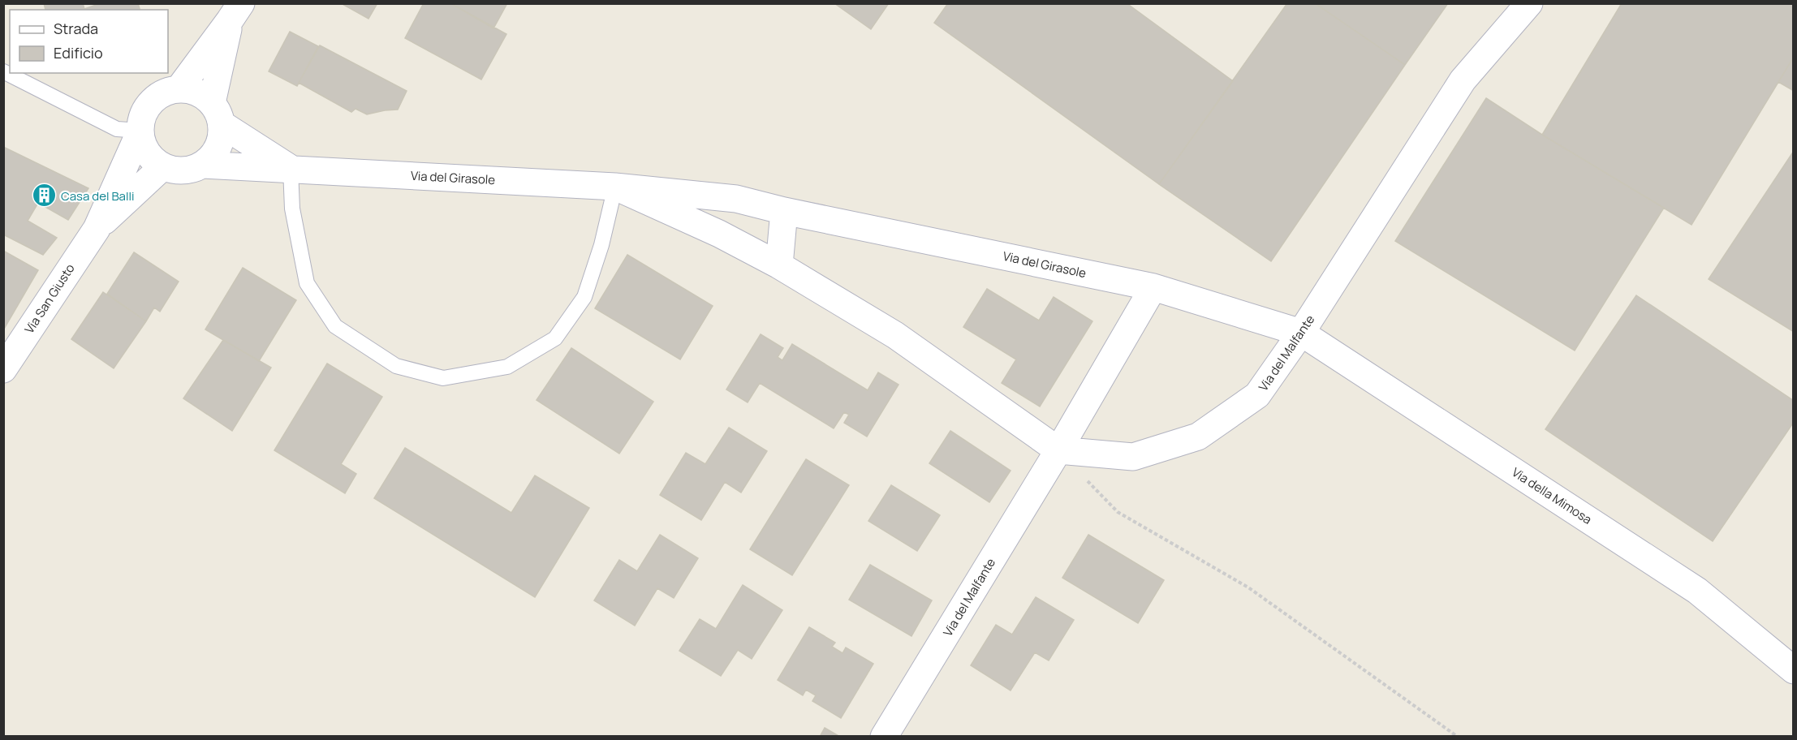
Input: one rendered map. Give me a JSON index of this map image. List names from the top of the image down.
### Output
{
  "streets": {
    "street": [
      "Via del Girasole",
      "Via San Giusto",
      "Via del Malfante",
      "Via della Mimosa"
    ]
  },
  "crossings": [
    ["Via del Girasole", "Via San Giusto"],
    ["Via del Girasole", "Via del Malfante"],
    ["Via del Girasole", "Via della Mimosa"],
    ["Via del Malfante", "Via della Mimosa"]
  ],
  "places": {
    "building": ["Casa del Balli"]
  },
  "legend": ["Strada", "Edificio"]
}
